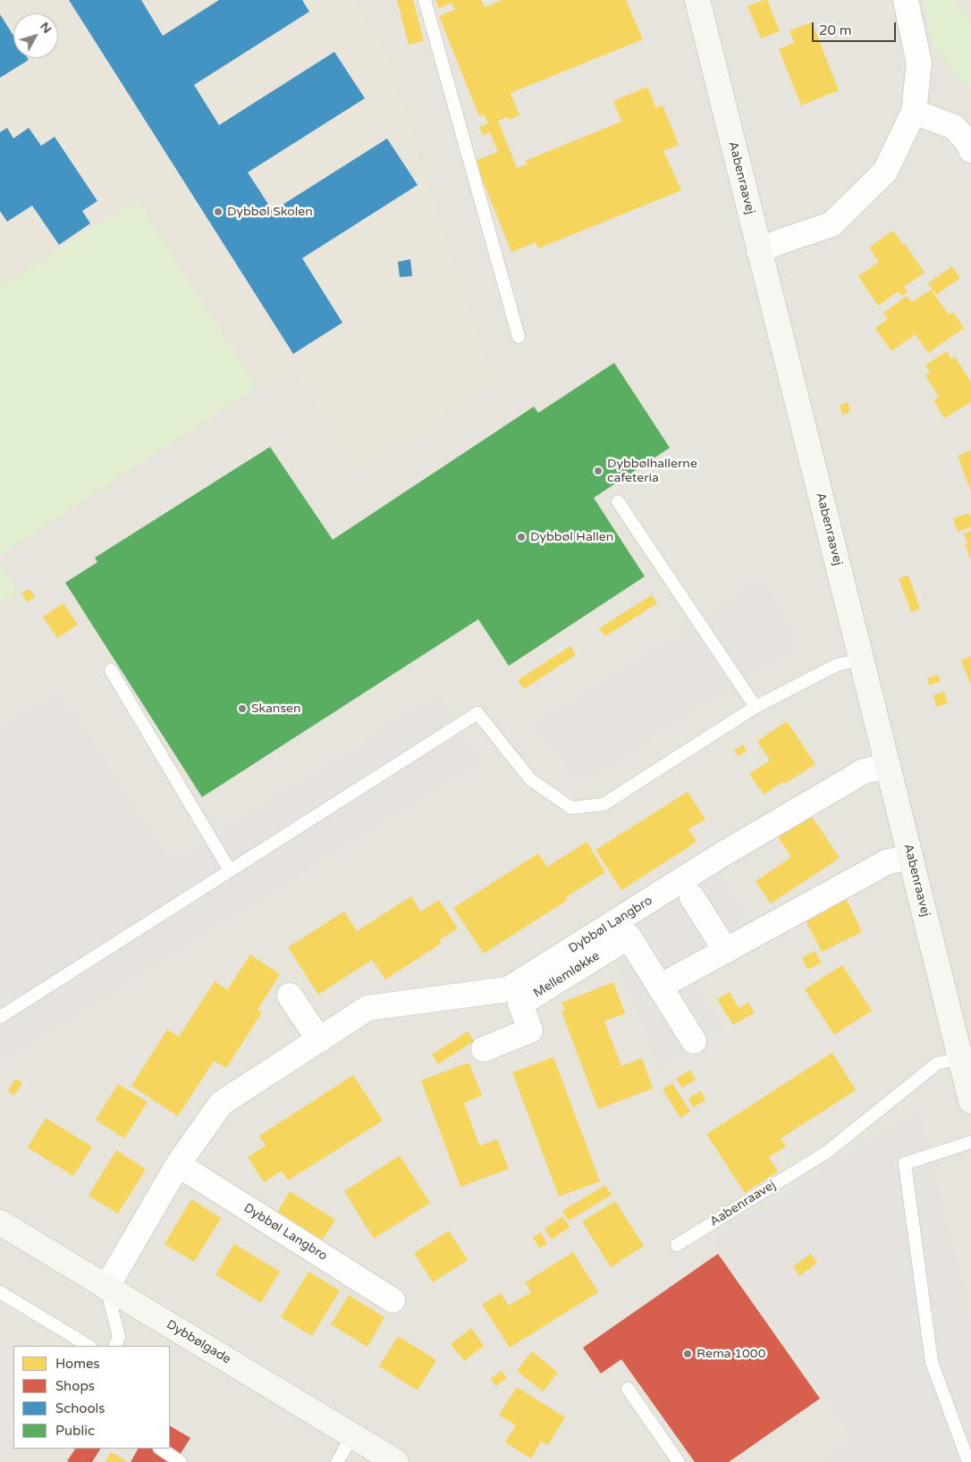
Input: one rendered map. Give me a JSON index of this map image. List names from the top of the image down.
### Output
{
  "streets": {
    "street": [
      "Aabenraavej",
      "Dybbøl Langbro",
      "Mellemløkke",
      "Dybbølgade"
    ]
  },
  "crossings": [
    ["Aabenraavej", "Dybbøl Langbro"],
    ["Dybbøl Langbro", "Dybbølgade"]
  ],
  "places": [
    "Dybbøl Skolen",
    "Dybbølhallerne cafeteria",
    "Dybbøl Hallen",
    "Skansen",
    "Rema 1000"
  ],
  "legend": [
    "Homes",
    "Shops",
    "Schools",
    "Public"
  ],
  "scale_bar": "20 m",
  "north": "top right"
}
